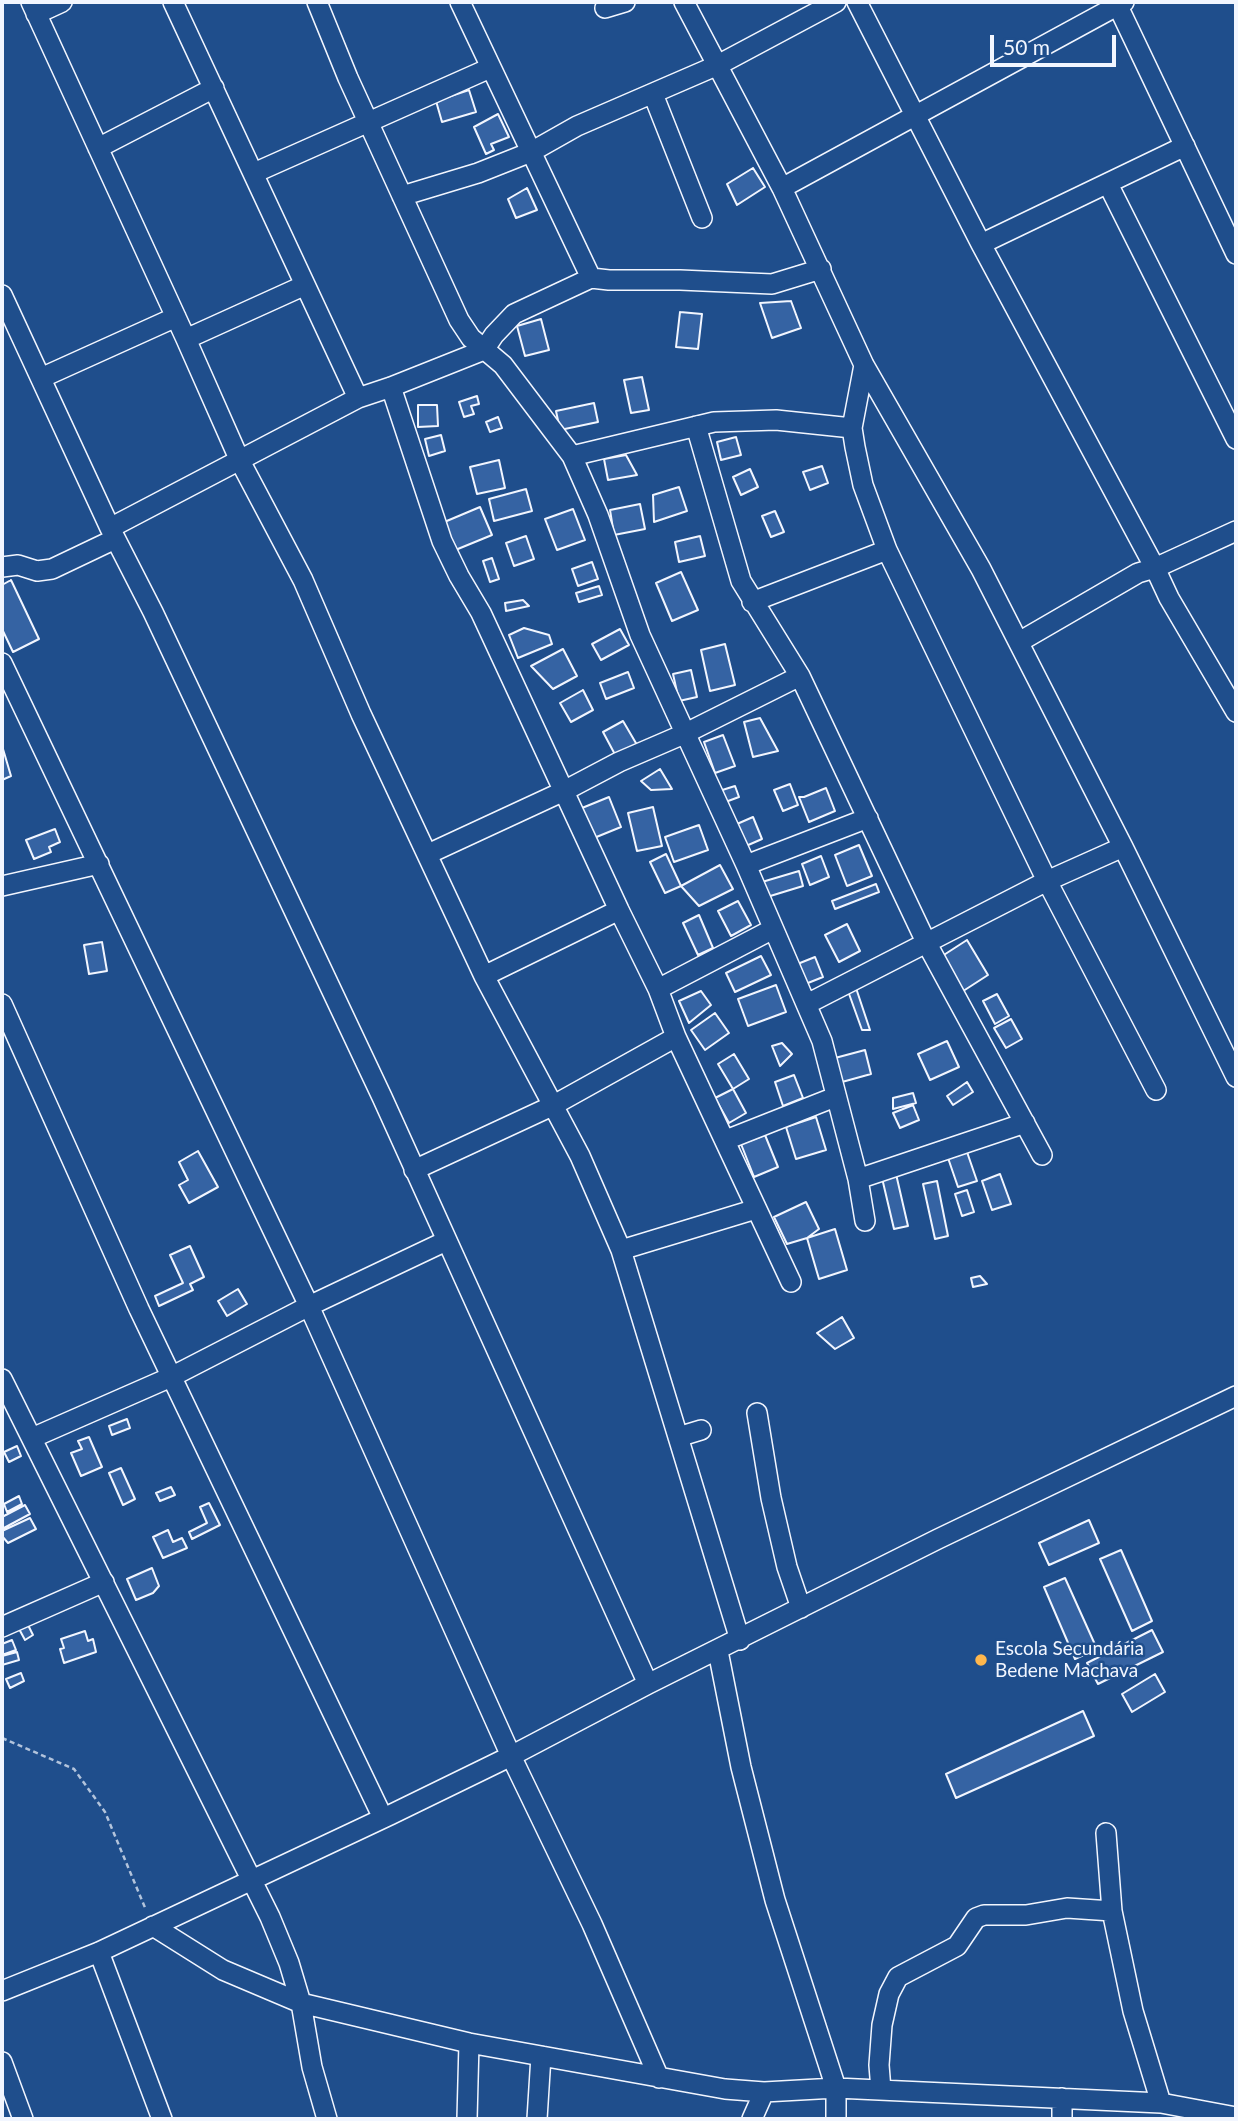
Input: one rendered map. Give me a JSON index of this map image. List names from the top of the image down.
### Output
{
  "places": ["Escola Secundária Bedene Machava"],
  "scale_bar": "50 m"
}
